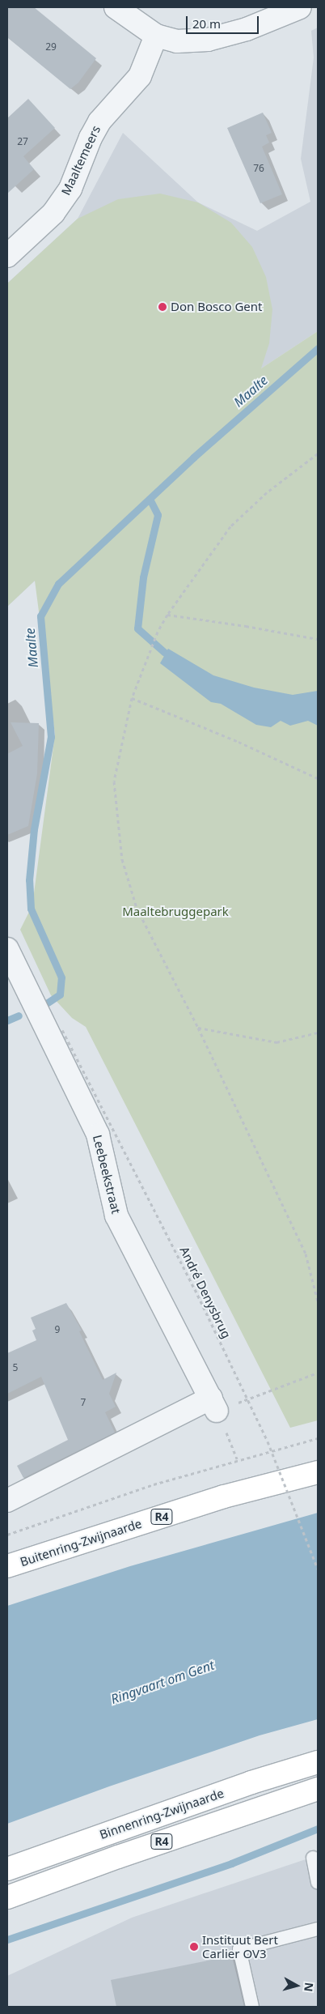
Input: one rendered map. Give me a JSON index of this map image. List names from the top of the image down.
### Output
{
  "streets": {
    "highway": ["R4", "Buitenring-Zwijnaarde", "Binnenring-Zwijnaarde"],
    "street": ["Maaltemeers", "Leebeekstraat"],
    "path": ["André Denysbrug"]
  },
  "water": ["Maalte", "Ringvaart om Gent"],
  "parks": ["Maaltebruggepark"],
  "places": ["Don Bosco Gent", "Instituut Bert Carlier OV3"],
  "house_numbers": [
    "29",
    "27",
    "76",
    "9",
    "5",
    "7"
  ],
  "scale_bar": "20 m",
  "north": "right"
}
